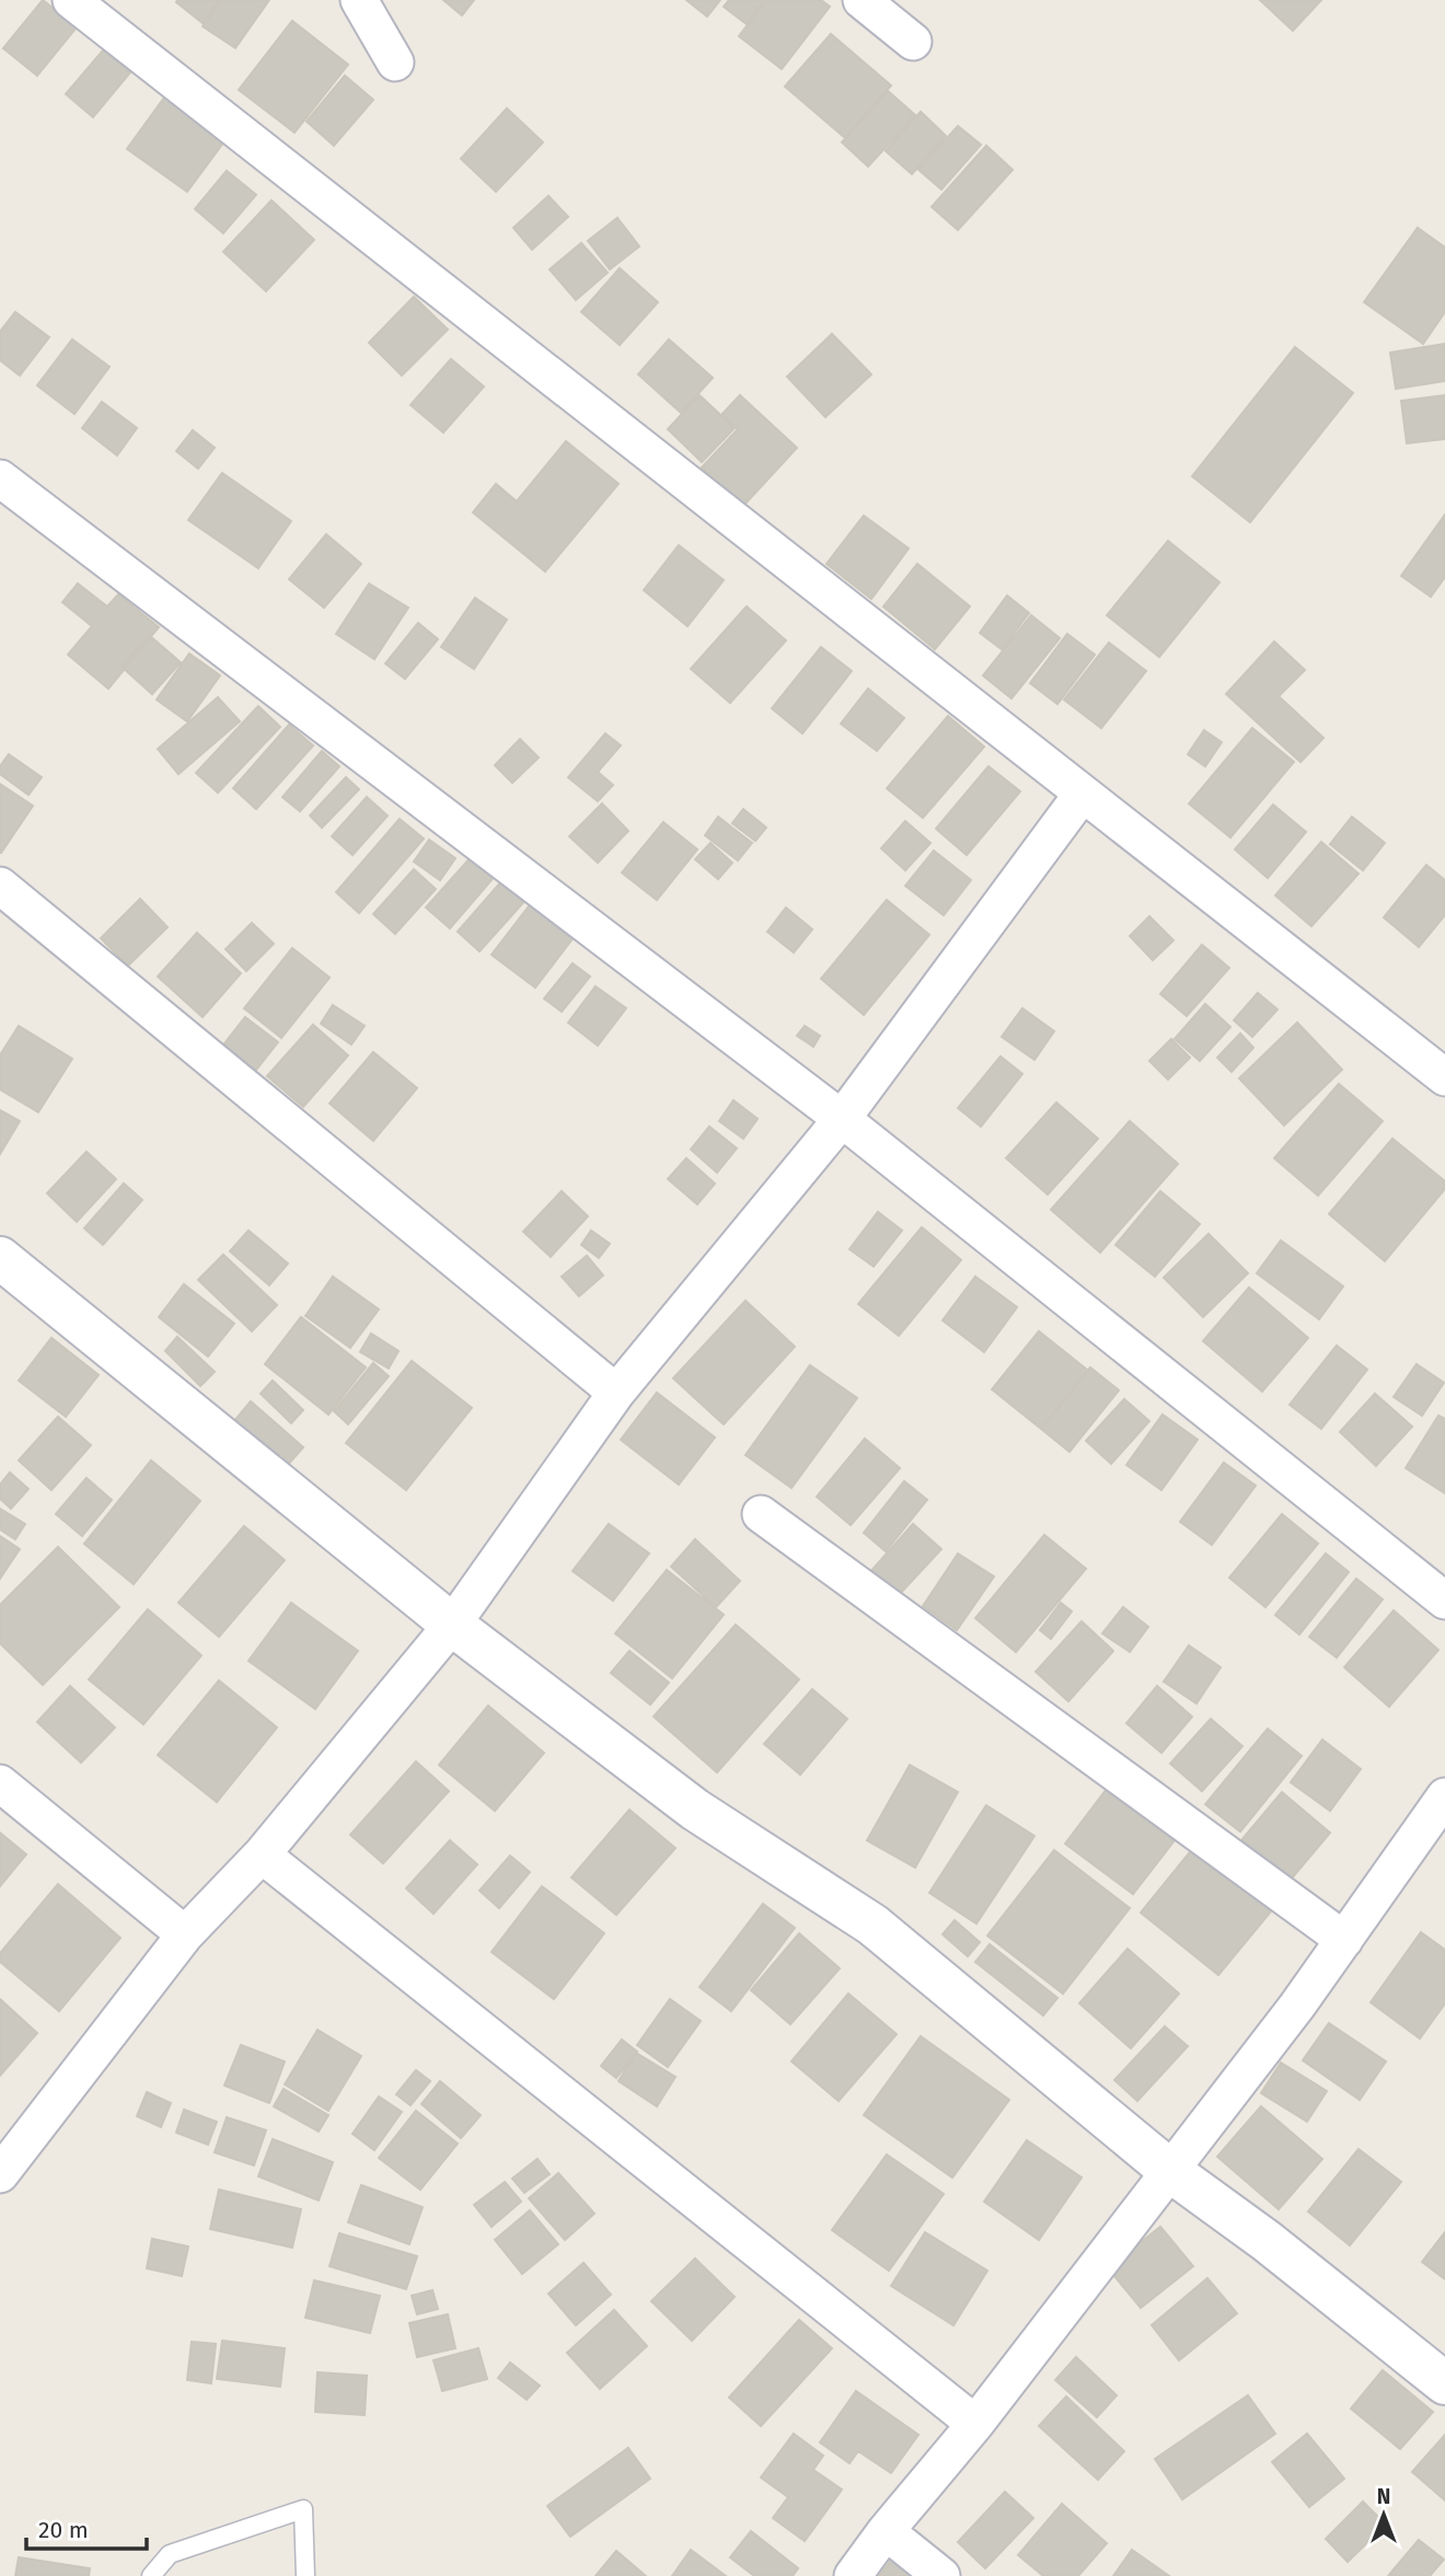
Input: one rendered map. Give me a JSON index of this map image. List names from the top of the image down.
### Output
{
  "scale_bar": "20 m",
  "north": "top"
}
